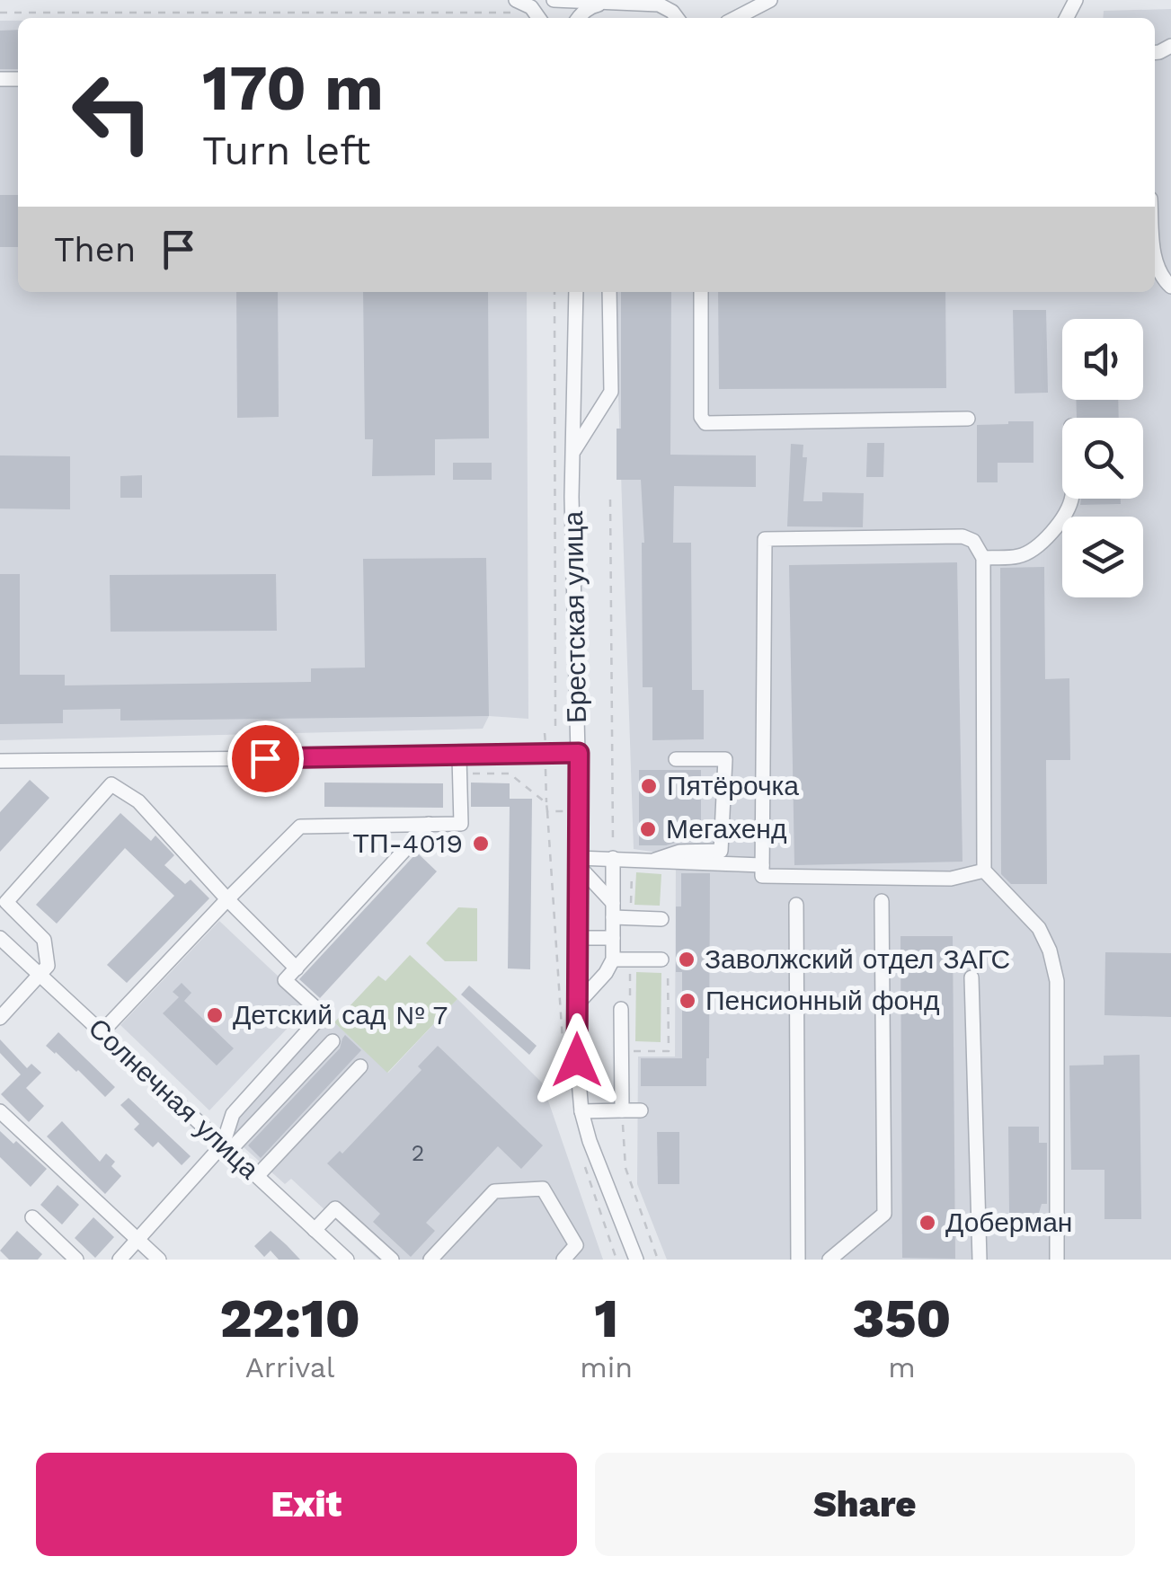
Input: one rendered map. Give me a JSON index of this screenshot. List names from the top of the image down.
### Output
{
  "streets": {
    "street": ["Брестская улица", "Солнечная улица"]
  },
  "places": [
    "Пятёрочка",
    "Мегахенд",
    "ТП-4019",
    "Заволжский отдел ЗАГС",
    "Пенсионный фонд",
    "Детский сад № 7",
    "Доберман"
  ],
  "house_numbers": ["2"],
  "page": {
    "turn": ["170 m", "Turn left"],
    "then": "Then",
    "eta": [
      "22:10",
      "Arrival",
      "1",
      "min",
      "350",
      "m"
    ],
    "buttons": ["Exit", "Share"]
  }
}
